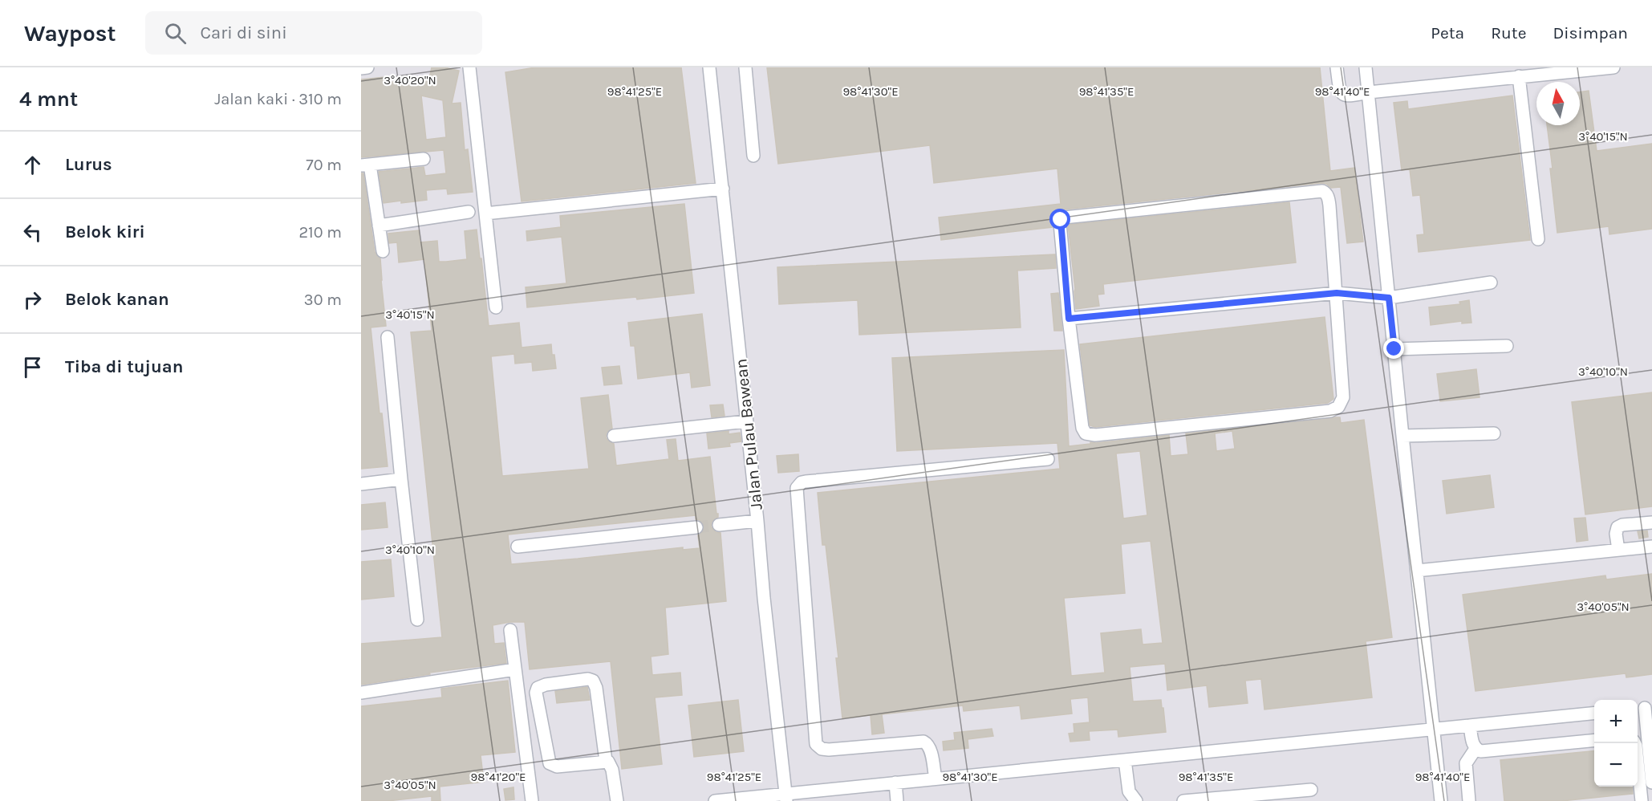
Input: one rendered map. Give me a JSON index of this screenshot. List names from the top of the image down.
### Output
{
  "streets": {
    "street": ["Jalan Pulau Bawean"]
  },
  "north": "top",
  "page": {
    "header": "Waypost",
    "search": "Cari di sini",
    "nav": ["Peta", "Rute", "Disimpan"],
    "heading": ["4 mnt", "Jalan kaki · 310 m"],
    "list": [
      ["Lurus", "70 m"],
      ["Belok kiri", "210 m"],
      ["Belok kanan", "30 m"],
      "Tiba di tujuan"
    ],
    "map_buttons": ["+", "−"]
  },
  "coordinates": [
    "3°40'20\"N",
    "98°41'25\"E",
    "98°41'30\"E",
    "98°41'35\"E",
    "98°41'40\"E",
    "3°40'15\"N",
    "3°40'10\"N",
    "3°40'05\"N",
    "98°41'20\"E"
  ]
}
